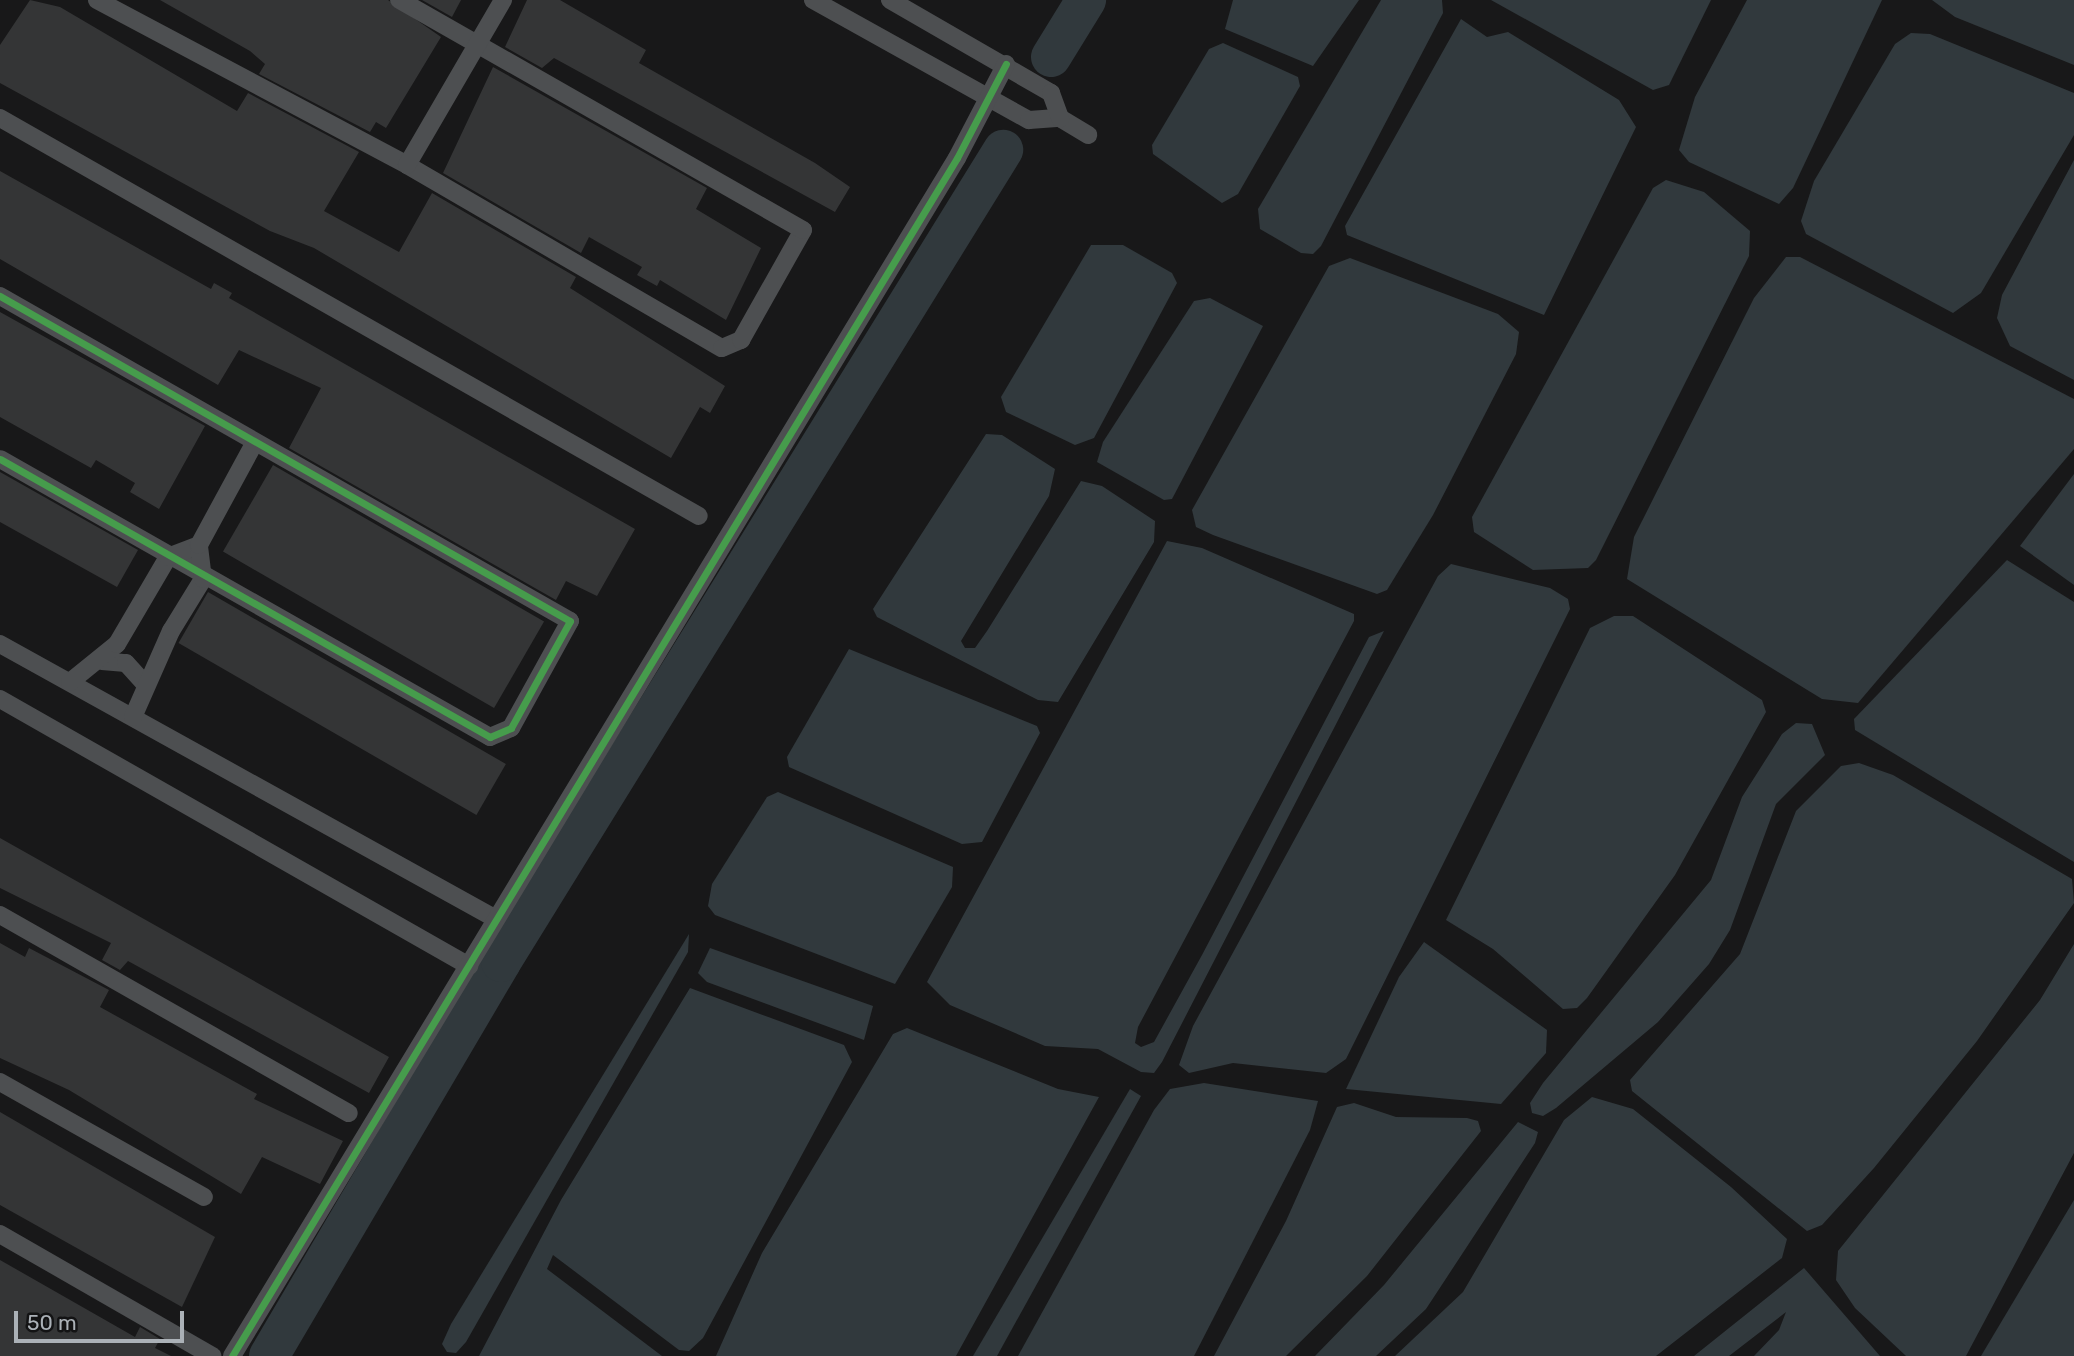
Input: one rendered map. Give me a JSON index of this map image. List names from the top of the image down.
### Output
{
  "scale_bar": "50 m"
}
